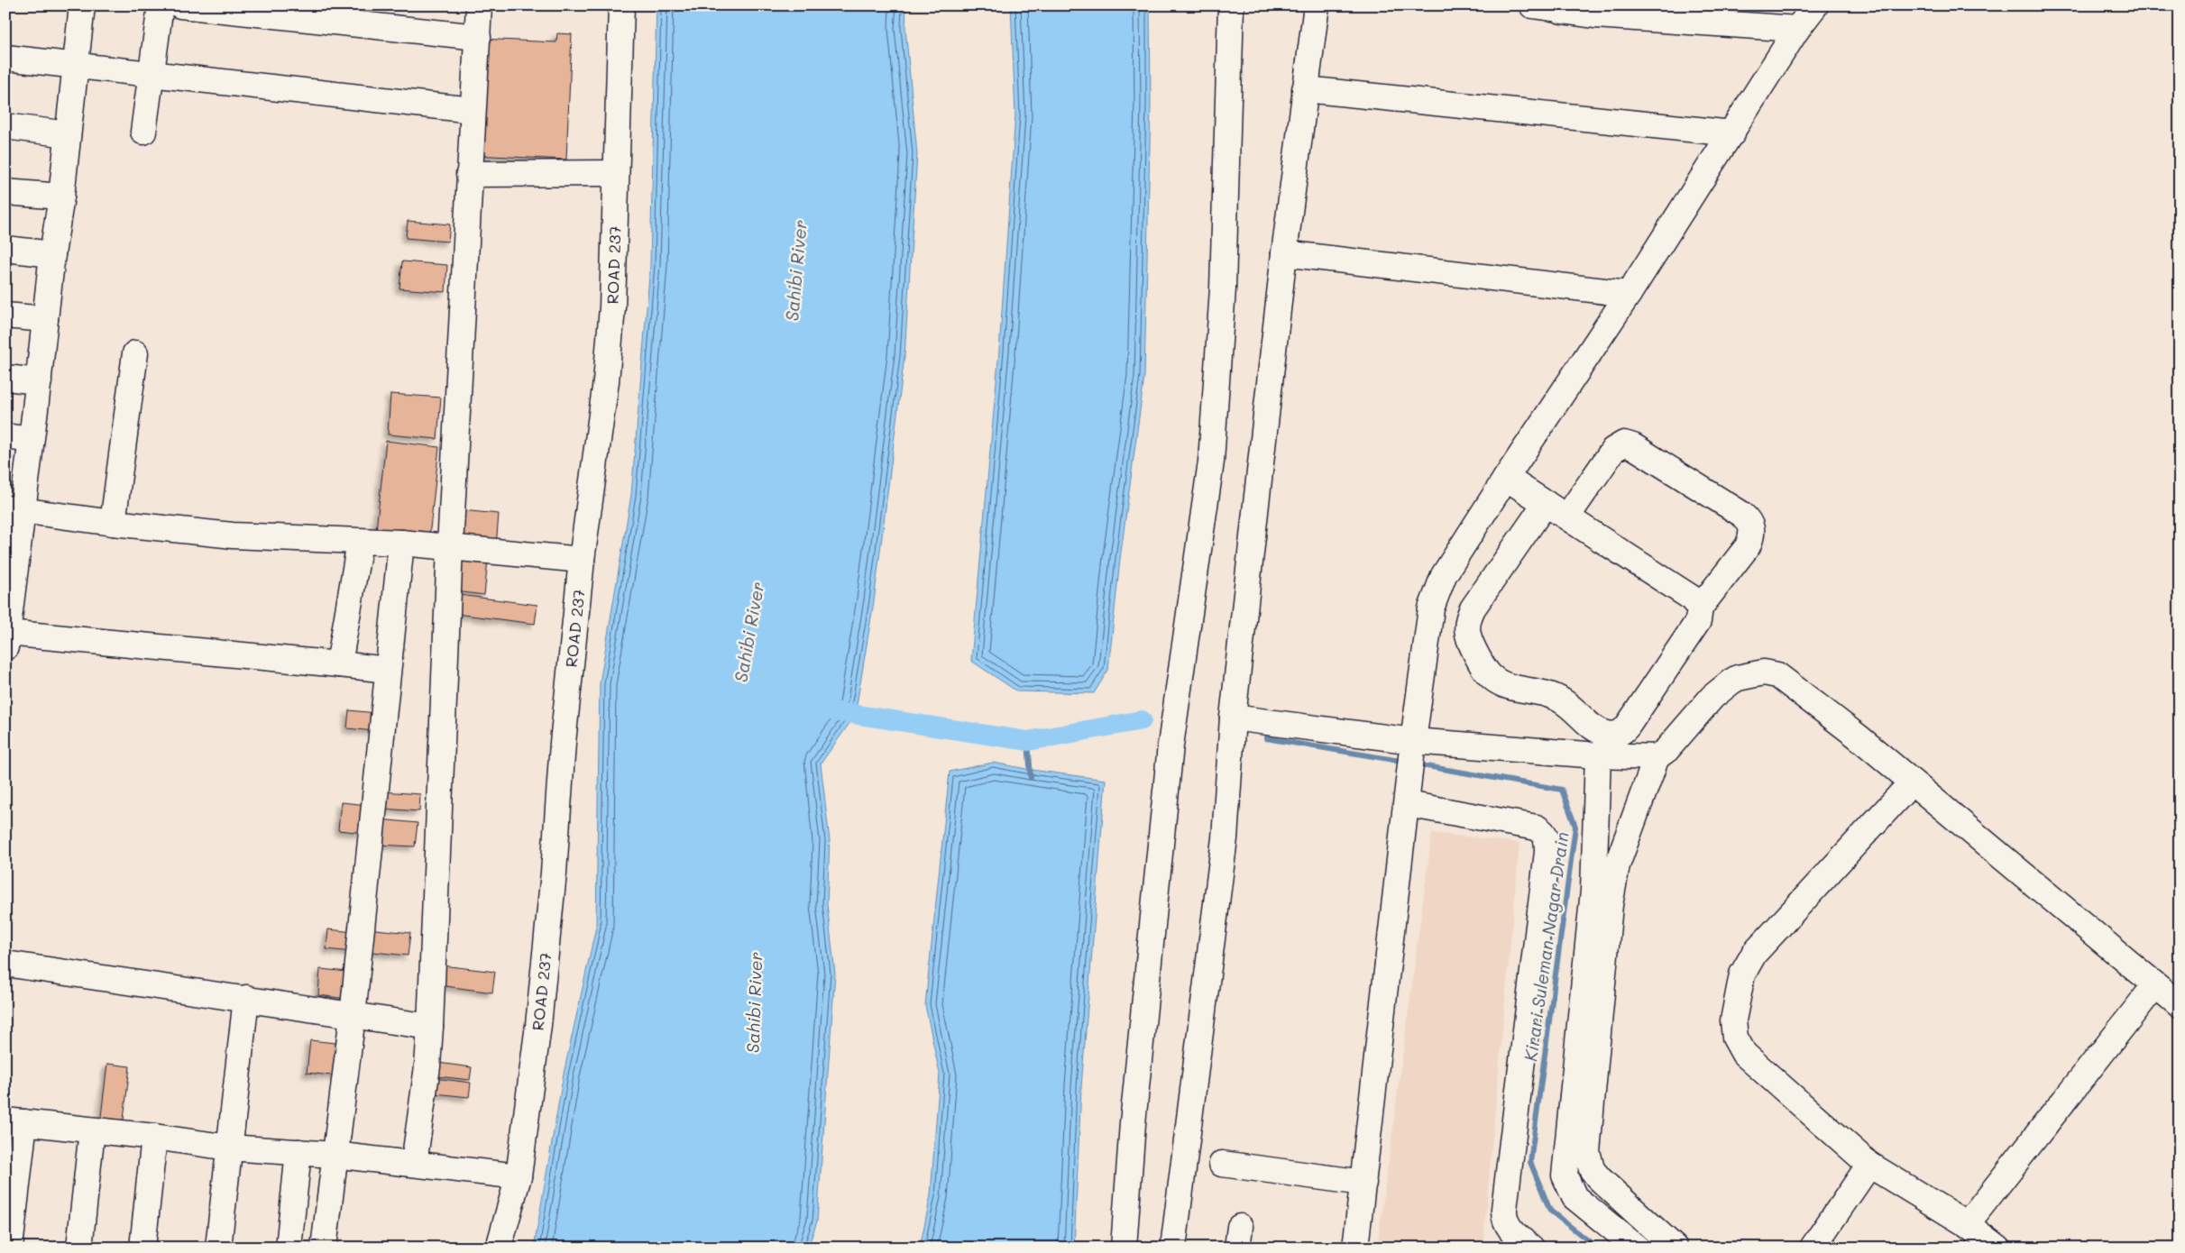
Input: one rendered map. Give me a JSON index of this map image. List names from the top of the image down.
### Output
{
  "streets": {
    "street": ["ROAD 237"]
  },
  "water": ["Sahibi River", "Kirari Suleman Nagar Drain"]
}
